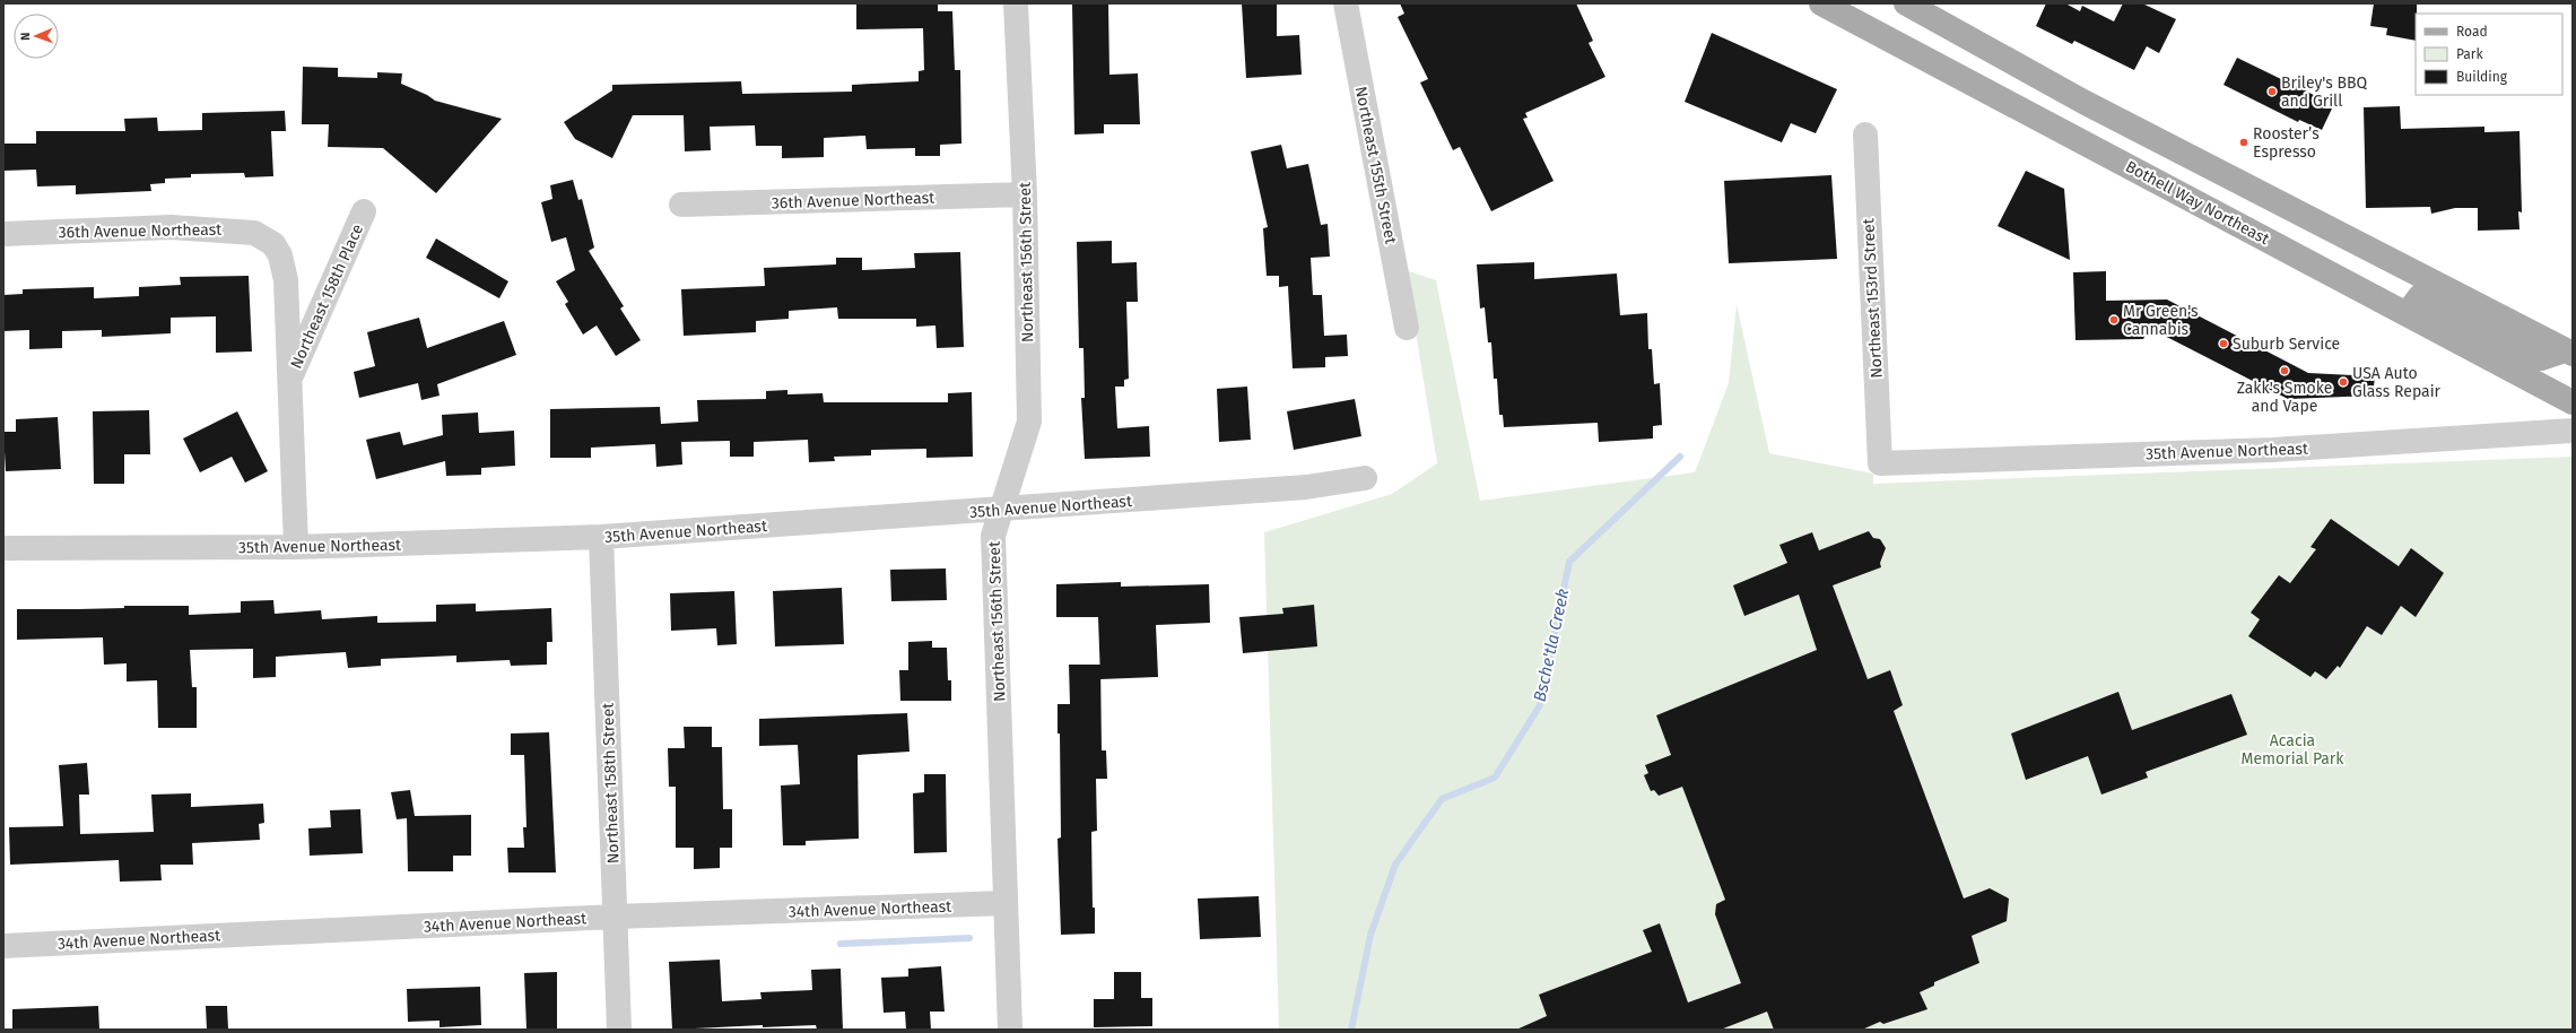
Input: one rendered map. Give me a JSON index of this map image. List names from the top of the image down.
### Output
{
  "streets": {
    "main road": ["Bothell Way Northeast"],
    "street": [
      "Northeast 155th Street",
      "36th Avenue Northeast",
      "Northeast 156th Street",
      "Northeast 158th Place",
      "Northeast 153rd Street",
      "35th Avenue Northeast",
      "Northeast 158th Street",
      "34th Avenue Northeast"
    ]
  },
  "crossings": [
    ["36th Avenue Northeast", "Northeast 156th Street"],
    ["36th Avenue Northeast", "Northeast 158th Place"],
    ["Northeast 156th Street", "35th Avenue Northeast"],
    ["Northeast 156th Street", "34th Avenue Northeast"],
    ["Northeast 158th Place", "35th Avenue Northeast"],
    ["Northeast 153rd Street", "35th Avenue Northeast"],
    ["35th Avenue Northeast", "Northeast 158th Street"],
    ["Northeast 158th Street", "34th Avenue Northeast"]
  ],
  "water": ["Bsche'tla Creek"],
  "parks": ["Acacia Memorial Park"],
  "places": [
    "Briley's BBQ and Grill",
    "Rooster’s Espresso",
    "Mr Green's Cannabis",
    "Suburb Service",
    "Zakk's Smoke and Vape",
    "USA Auto Glass Repair"
  ],
  "legend": ["Road", "Park", "Building"],
  "north": "left"
}
